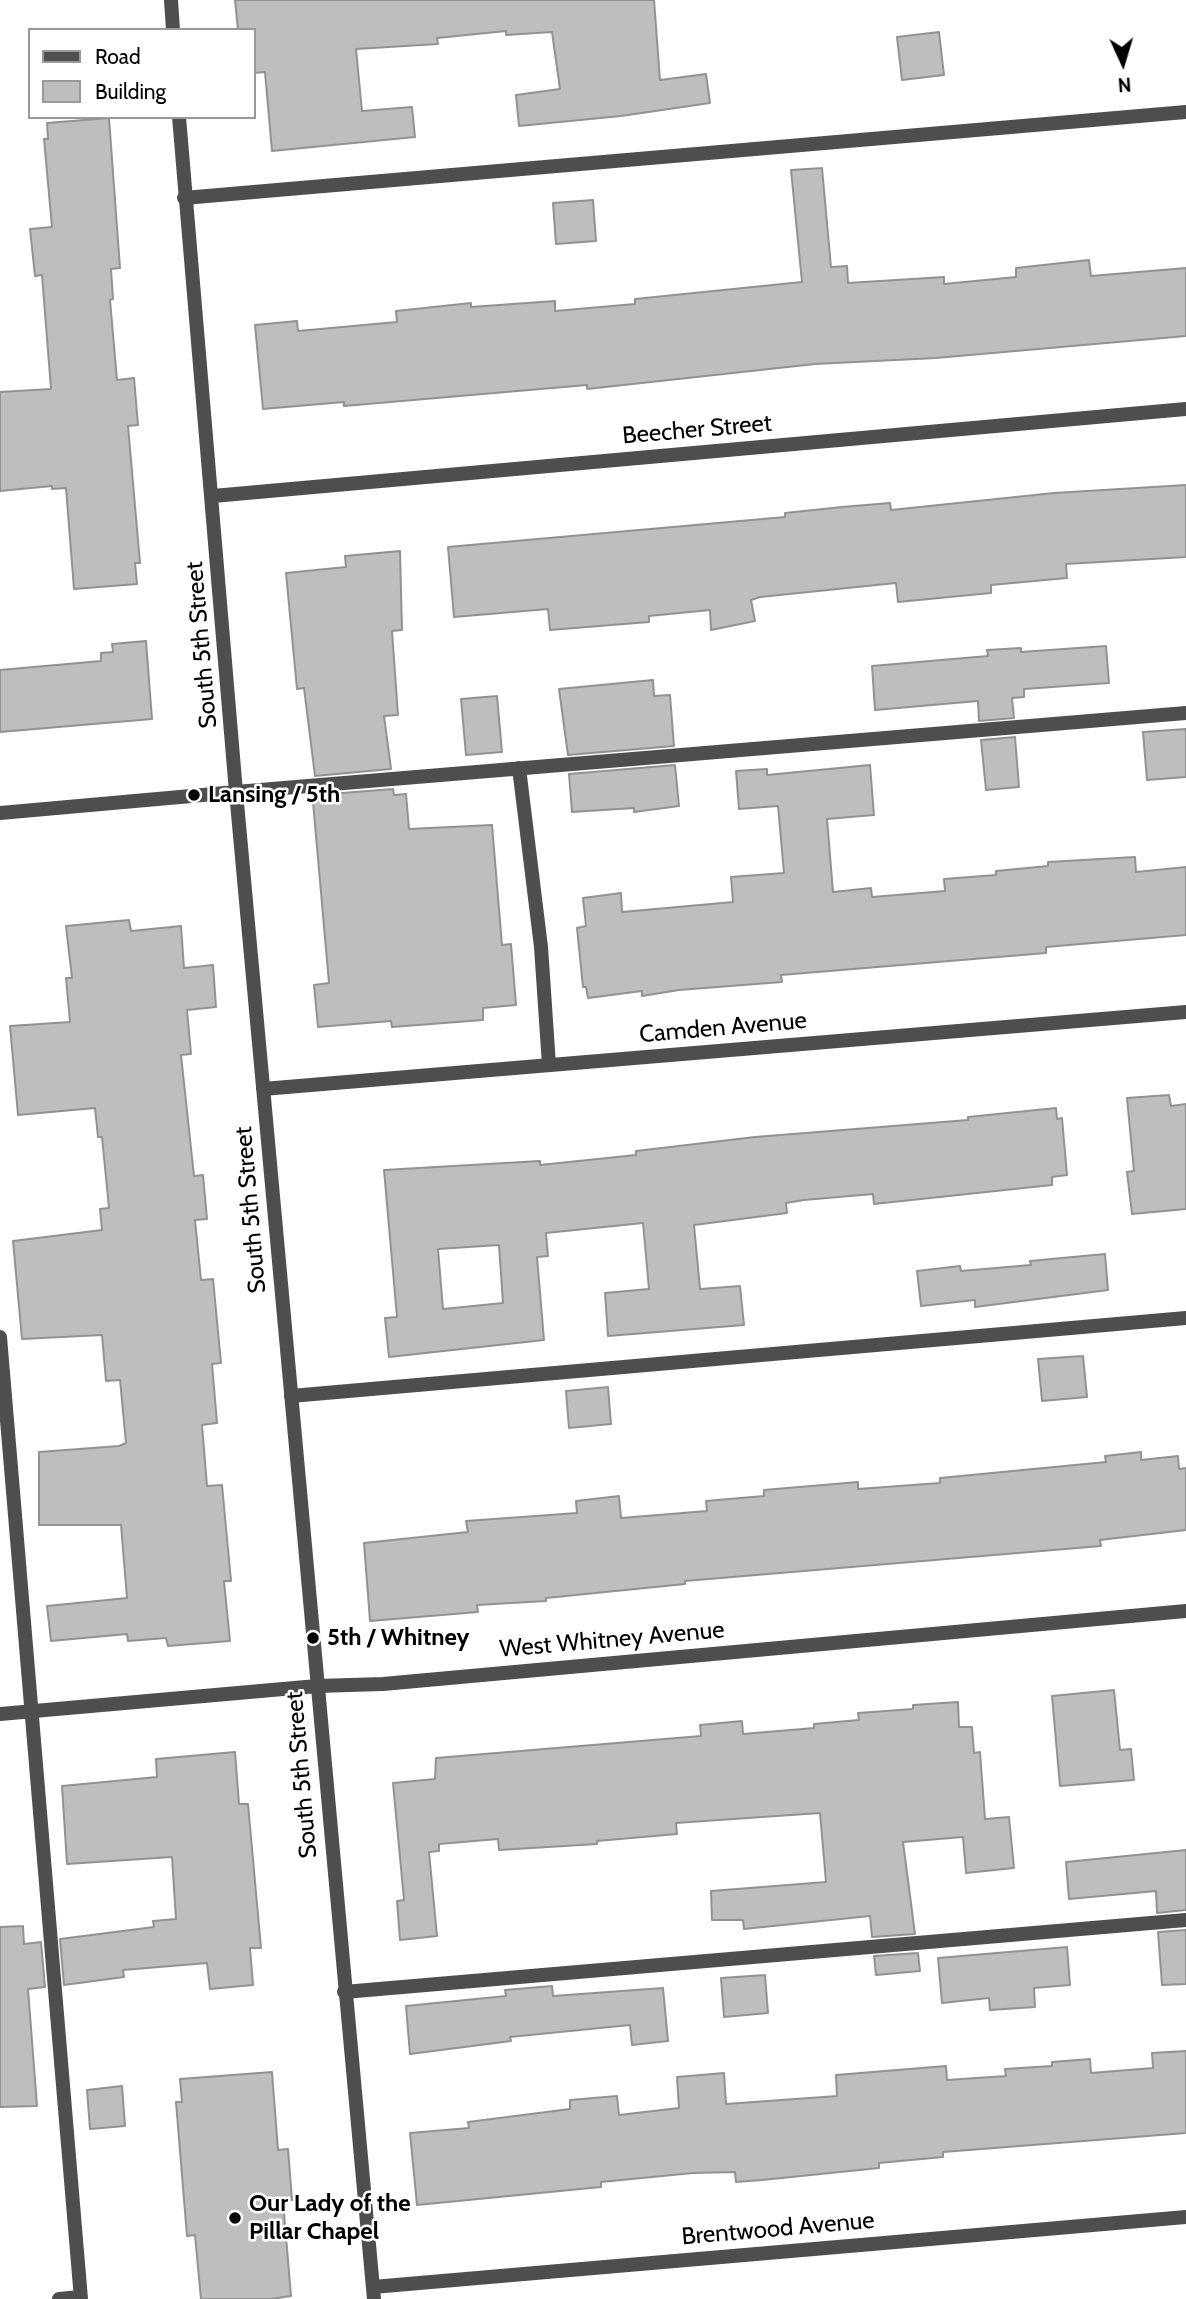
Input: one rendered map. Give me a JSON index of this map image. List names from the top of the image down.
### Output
{
  "streets": {
    "street": [
      "Beecher Street",
      "South 5th Street",
      "Camden Avenue",
      "West Whitney Avenue",
      "Brentwood Avenue"
    ]
  },
  "crossings": [
    ["Beecher Street", "South 5th Street"],
    ["South 5th Street", "Camden Avenue"],
    ["South 5th Street", "West Whitney Avenue"],
    ["South 5th Street", "Brentwood Avenue"]
  ],
  "places": ["Lansing / 5th", "5th / Whitney", "Our Lady of the Pillar Chapel"],
  "legend": ["Road", "Building"],
  "north": "bottom"
}
